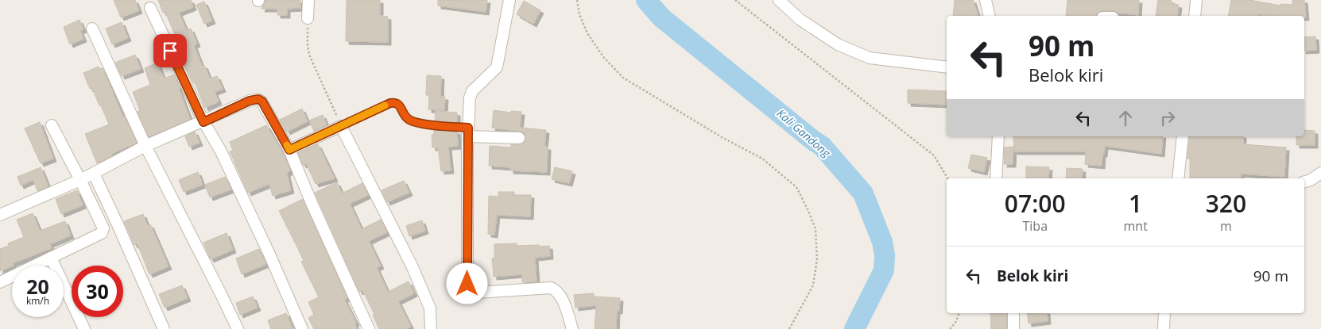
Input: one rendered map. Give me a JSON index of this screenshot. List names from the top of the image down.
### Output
{
  "water": ["Kali Gandong"],
  "page": {
    "turn": ["90 m", "Belok kiri"],
    "eta": [
      "07:00",
      "Tiba",
      "1",
      "mnt",
      "320",
      "m"
    ],
    "list": [
      {
        "name": "Belok kiri",
        "value": "90 m"
      }
    ],
    "speed": "20 km/h",
    "limit": "30"
  }
}
